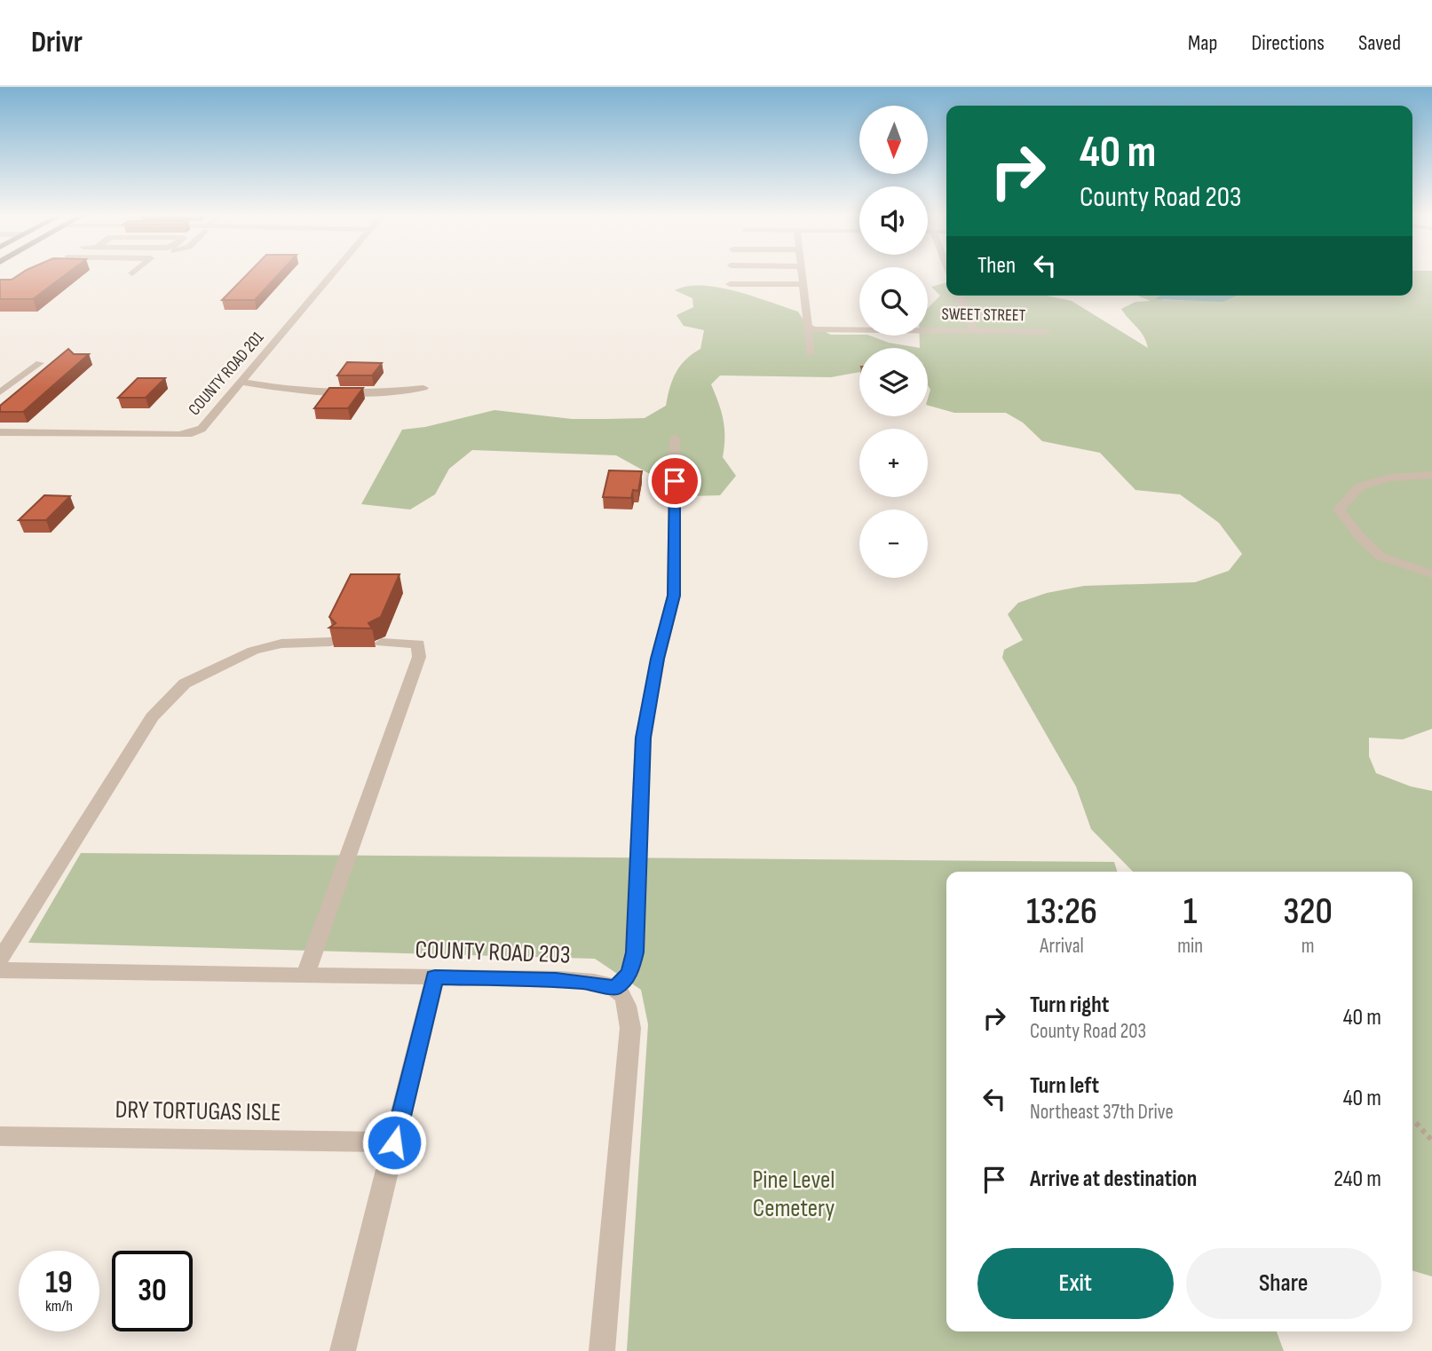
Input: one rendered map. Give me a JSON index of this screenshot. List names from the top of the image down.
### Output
{
  "streets": {
    "street": [
      "SWEET STREET",
      "COUNTY ROAD 201",
      "COUNTY ROAD 203",
      "DRY TORTUGAS ISLE"
    ]
  },
  "parks": ["Pine Level Cemetery"],
  "north": "bottom",
  "page": {
    "header": "Drivr",
    "nav": ["Map", "Directions", "Saved"],
    "map_buttons": ["+", "−"],
    "turn": ["40 m", "County Road 203"],
    "then": "Then",
    "eta": [
      "13:26",
      "Arrival",
      "1",
      "min",
      "320",
      "m"
    ],
    "list": [
      {
        "name": "Turn right",
        "note": "County Road 203",
        "value": "40 m"
      },
      {
        "name": "Turn left",
        "note": "Northeast 37th Drive",
        "value": "40 m"
      },
      {
        "name": "Arrive at destination",
        "value": "240 m"
      }
    ],
    "buttons": ["Exit", "Share"],
    "speed": "19 km/h",
    "limit": "30"
  }
}
